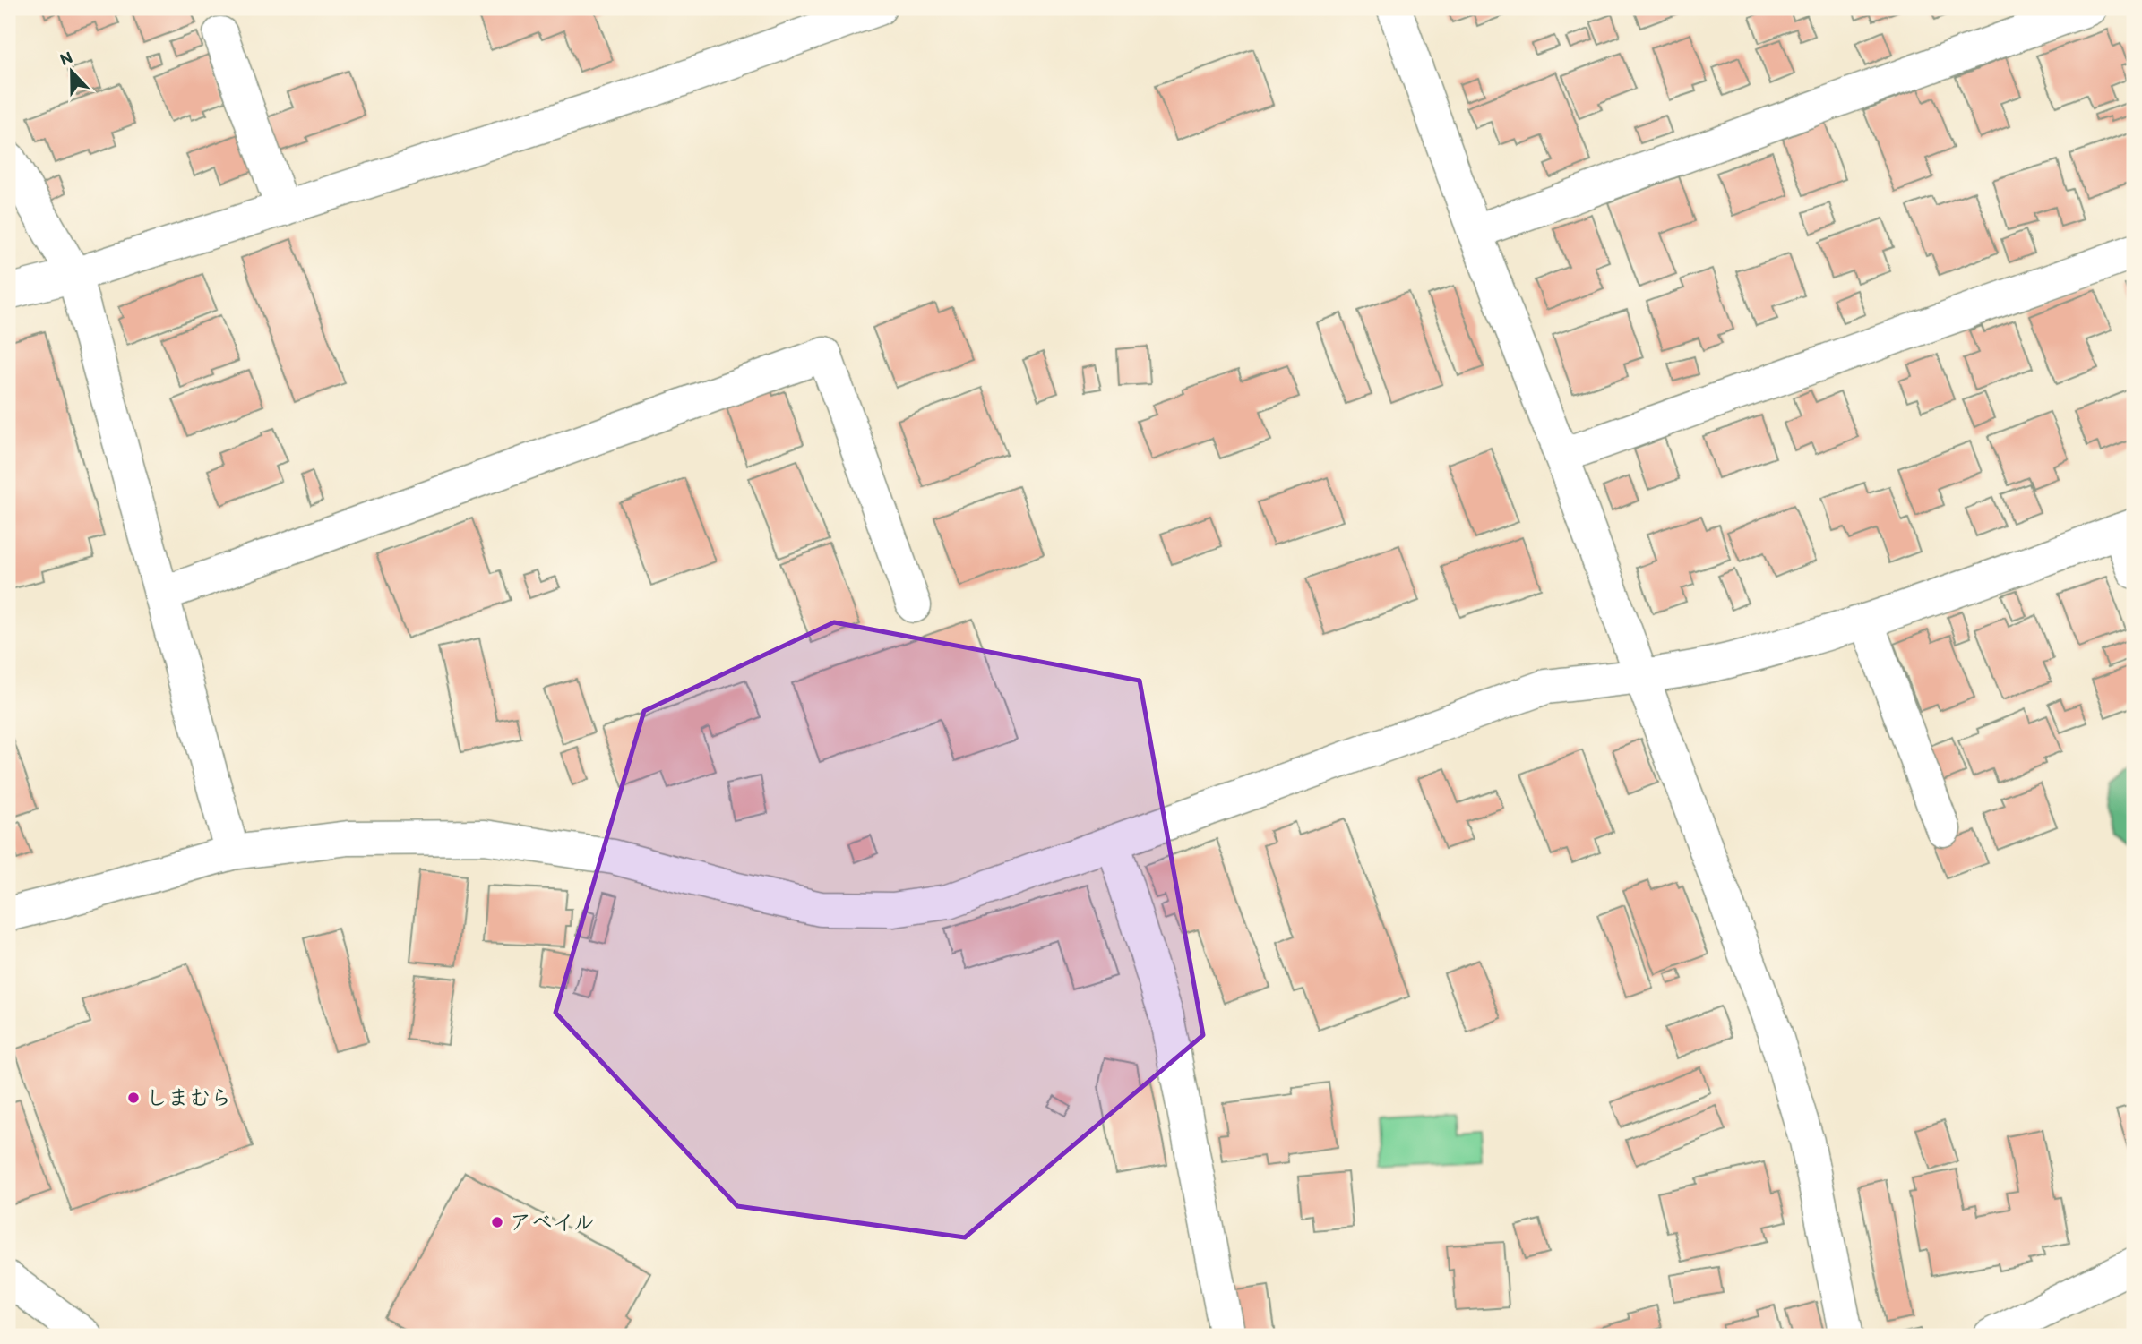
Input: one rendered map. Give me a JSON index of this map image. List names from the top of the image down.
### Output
{
  "places": ["しまむら", "アベイル"],
  "north": "top"
}
